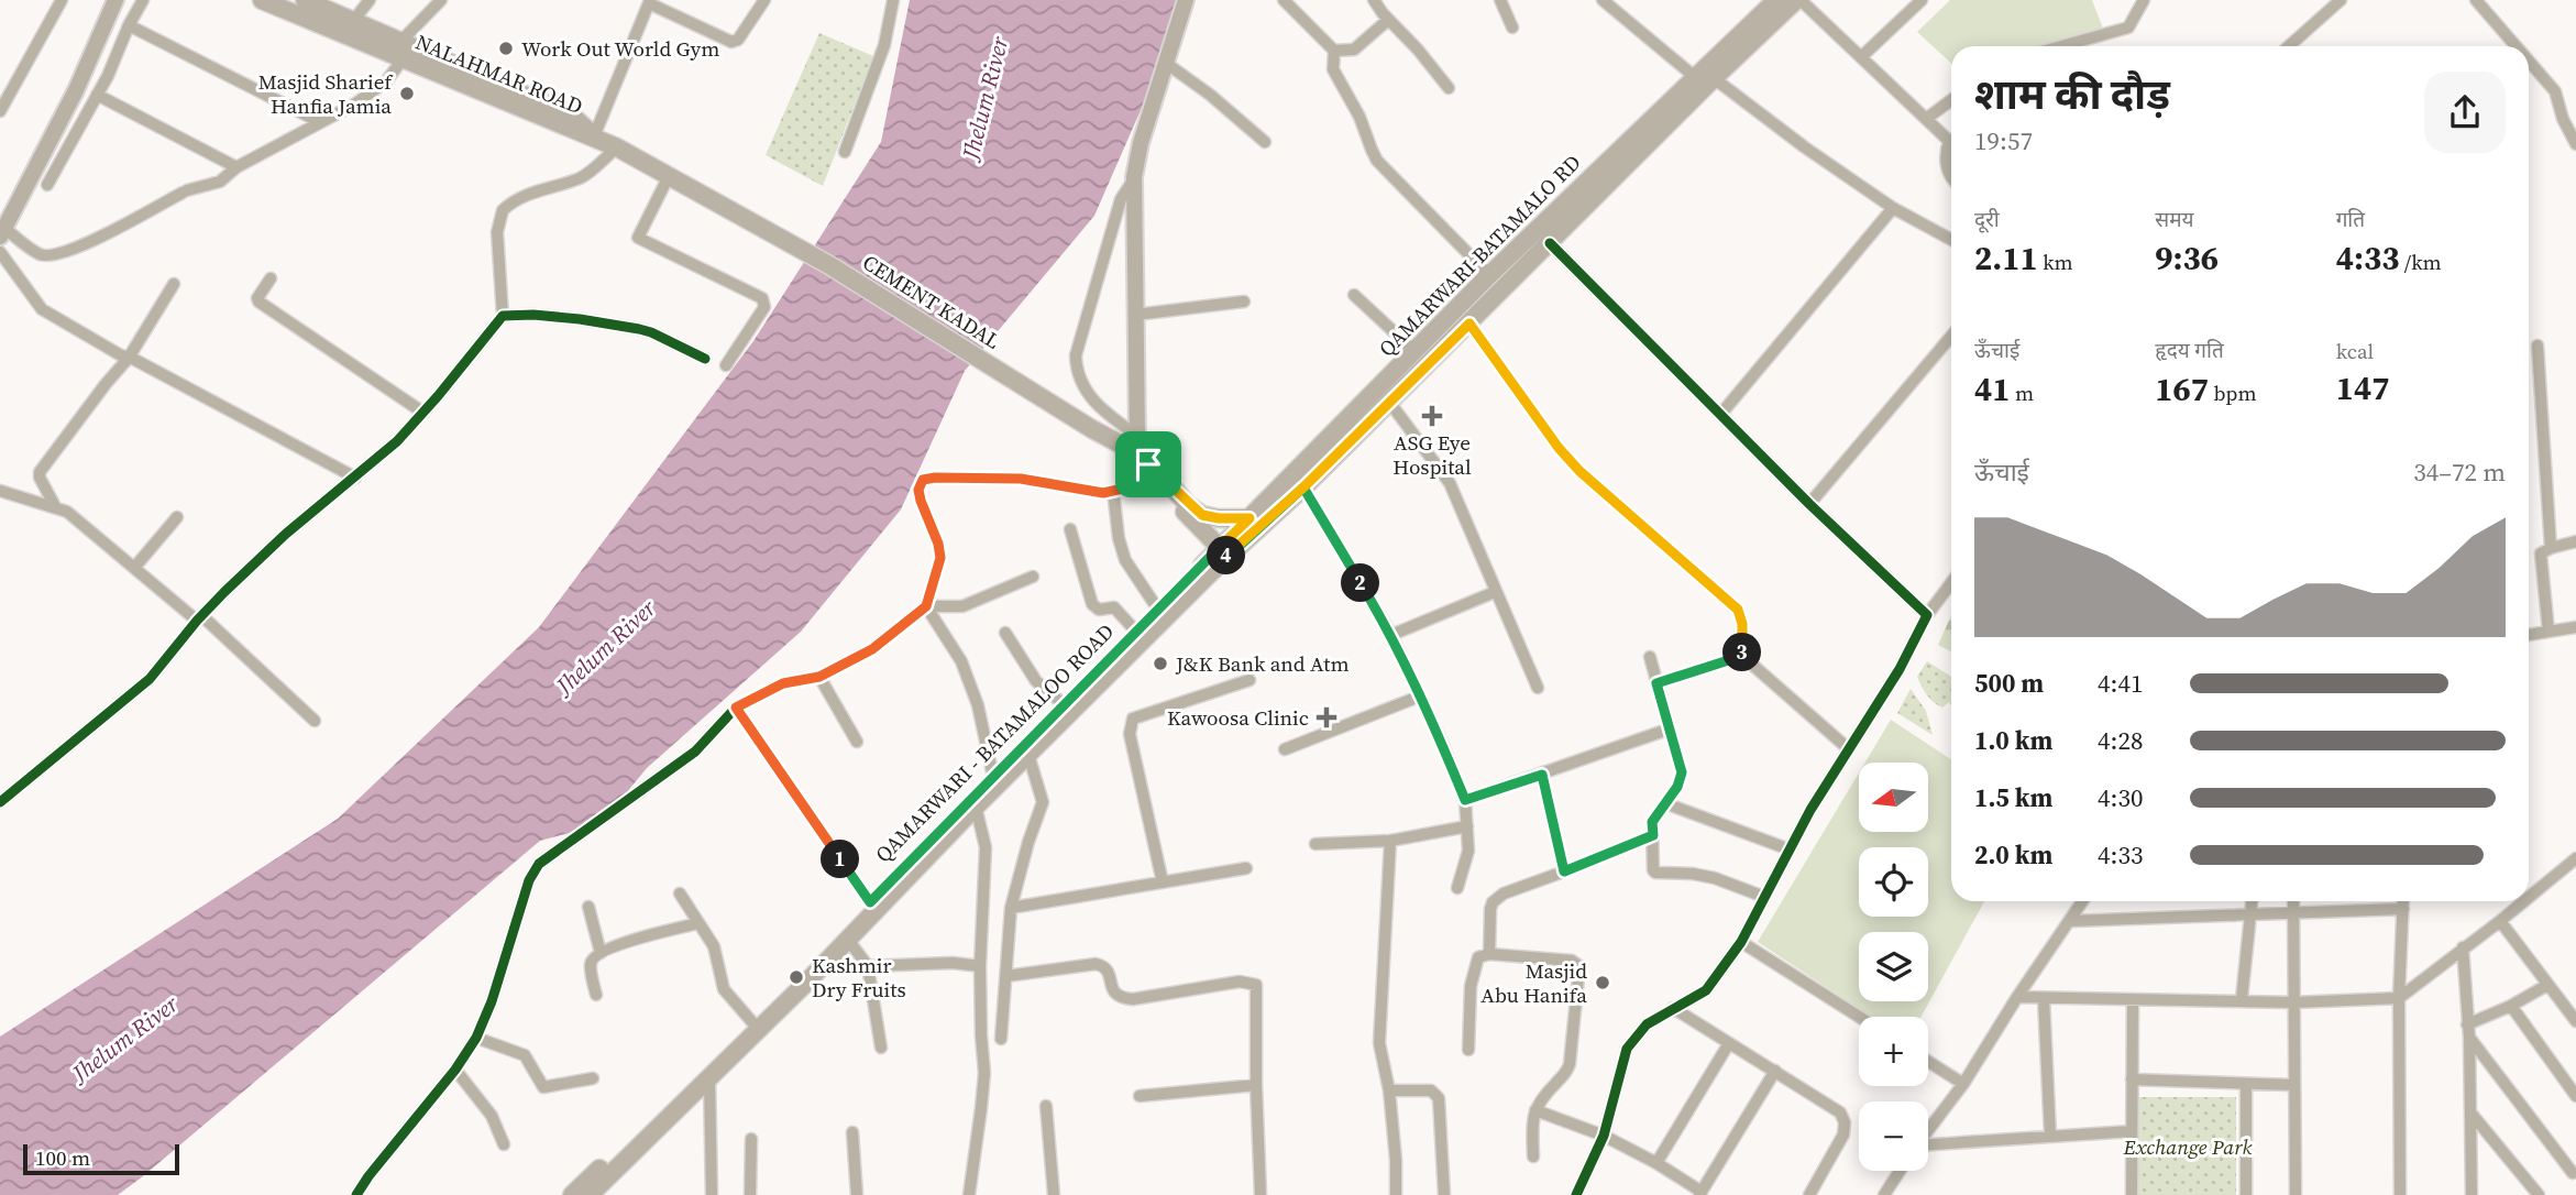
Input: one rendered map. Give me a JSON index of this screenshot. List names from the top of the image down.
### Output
{
  "streets": {
    "main road": [
      "NALAHMAR ROAD",
      "QAMARWARI-BATAMALO RD",
      "CEMENT KADAL",
      "QAMARWARI - BATAMALOO ROAD"
    ]
  },
  "crossings": [
    ["NALAHMAR ROAD", "CEMENT KADAL"],
    ["QAMARWARI-BATAMALO RD", "QAMARWARI - BATAMALOO ROAD"]
  ],
  "water": ["Jhelum River"],
  "parks": ["Exchange Park"],
  "places": {
    "other": [
      "Work Out World Gym",
      "Masjid Sharief Hanfia Jamia",
      "J&K Bank and Atm",
      "Kashmir Dry Fruits",
      "Masjid Abu Hanifa"
    ],
    "health": ["ASG Eye Hospital", "Kawoosa Clinic"]
  },
  "scale_bar": "100 m",
  "north": "left",
  "page": {
    "heading": ["शाम की दौड़", "19:57"],
    "stats": [
      ["दूरी", "2.11 km"],
      ["समय", "9:36"],
      ["गति", "4:33 /km"],
      ["ऊँचाई", "41 m"],
      ["हृदय गति", "167 bpm"],
      ["kcal", "147"]
    ],
    "chart": ["ऊँचाई", "34–72 m"],
    "pins": [
      "4",
      "2",
      "3",
      "1"
    ],
    "list": [
      {
        "name": "500 m",
        "note": "4:41"
      },
      {
        "name": "1.0 km",
        "note": "4:28"
      },
      {
        "name": "1.5 km",
        "note": "4:30"
      },
      {
        "name": "2.0 km",
        "note": "4:33"
      }
    ],
    "map_buttons": ["+", "−"],
    "scale": "100 m"
  }
}
